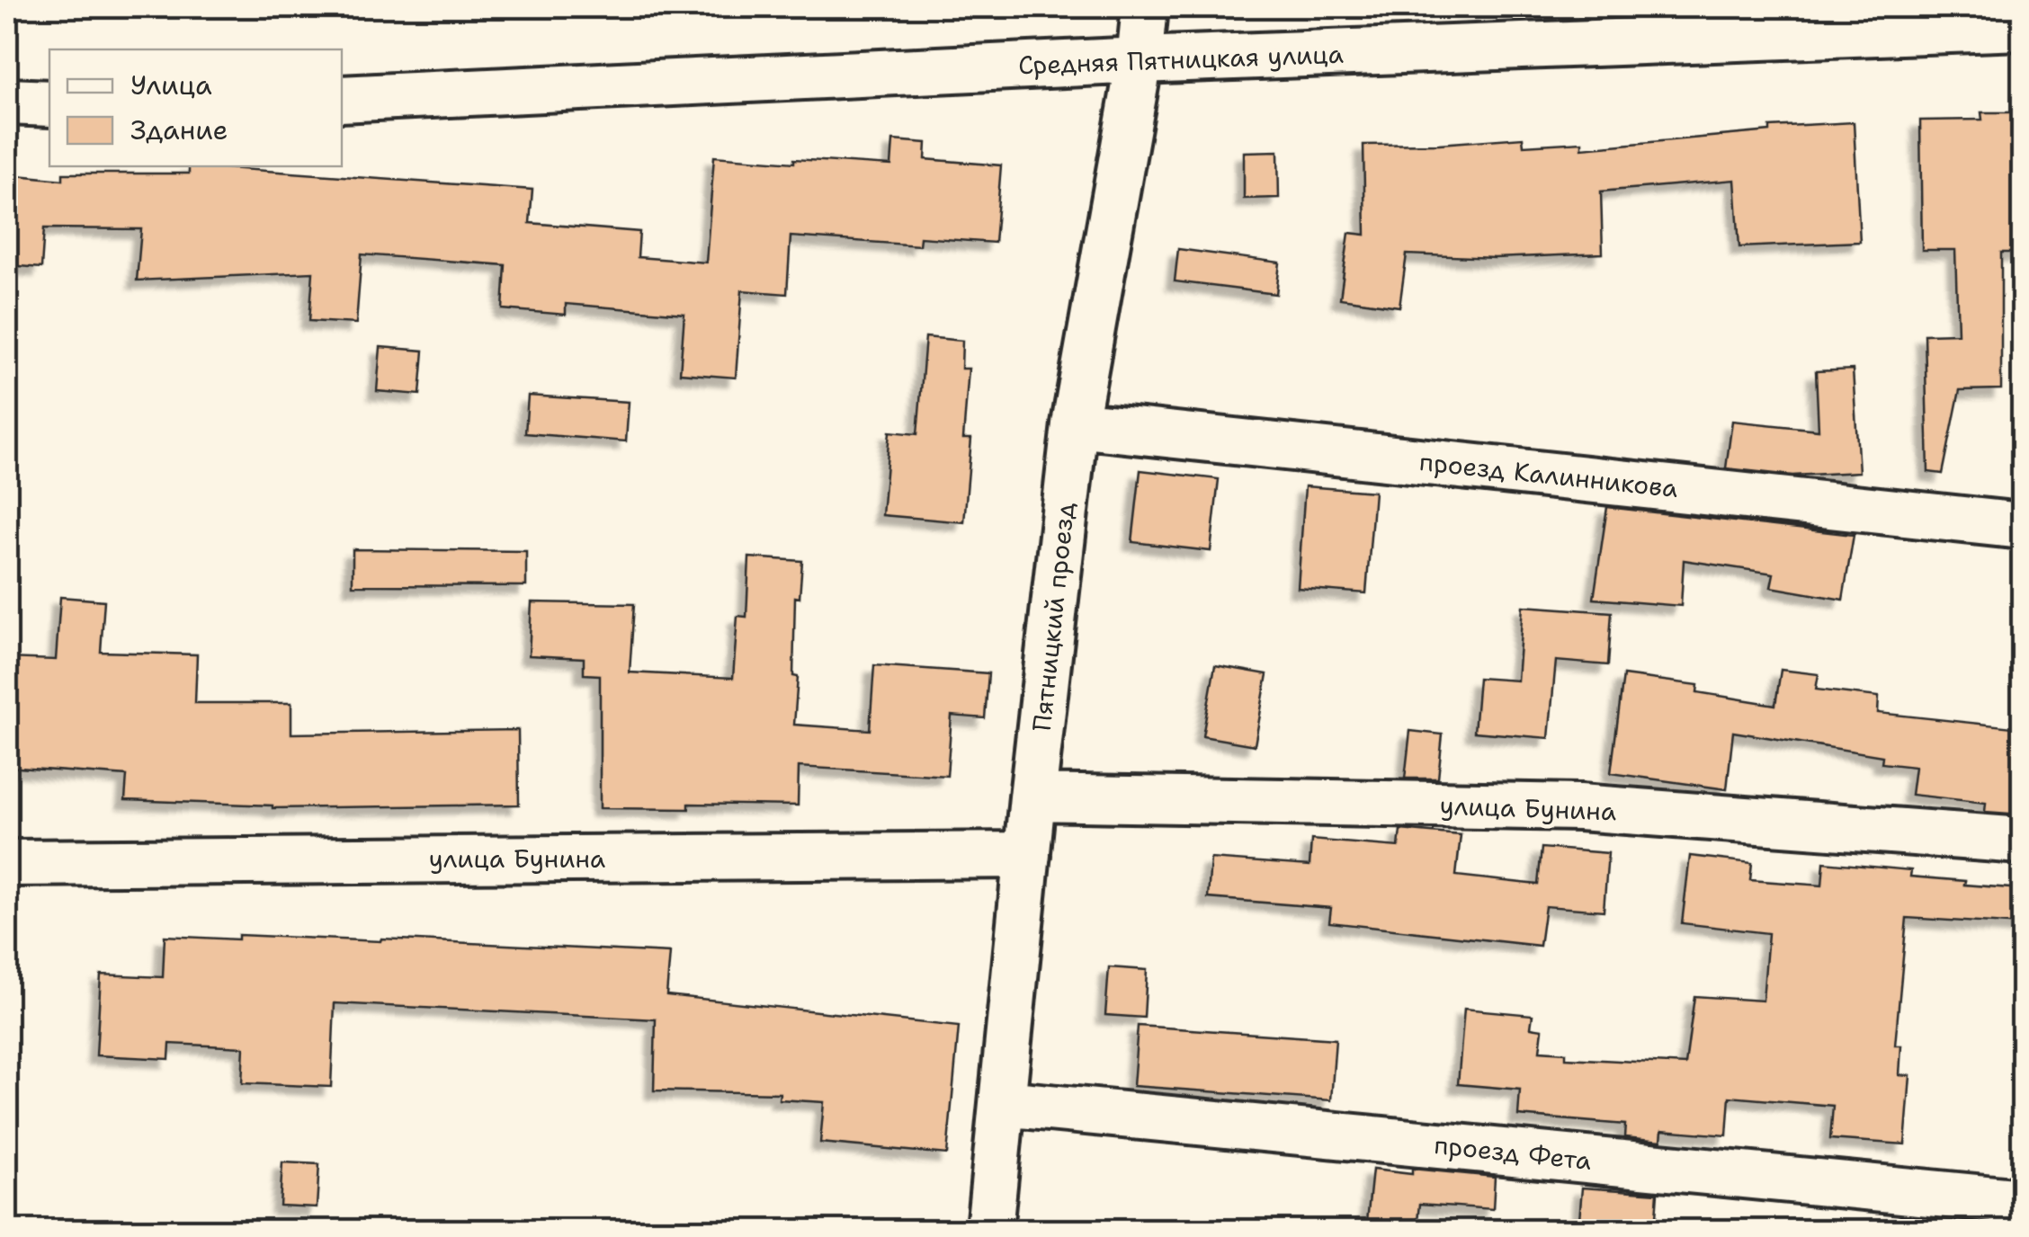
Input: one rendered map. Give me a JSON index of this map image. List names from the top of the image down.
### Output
{
  "streets": {
    "street": [
      "Средняя Пятницкая улица",
      "проезд Калинникова",
      "Пятницкий проезд",
      "улица Бунина",
      "проезд Фета"
    ]
  },
  "crossings": [
    ["Средняя Пятницкая улица", "Пятницкий проезд"],
    ["проезд Калинникова", "Пятницкий проезд"],
    ["Пятницкий проезд", "улица Бунина"],
    ["Пятницкий проезд", "проезд Фета"]
  ],
  "legend": ["Улица", "Здание"]
}
